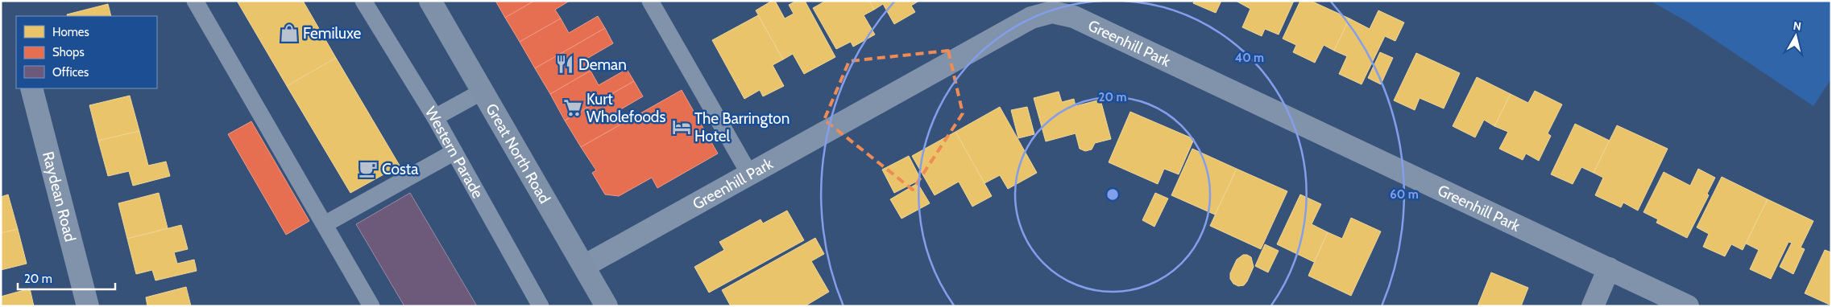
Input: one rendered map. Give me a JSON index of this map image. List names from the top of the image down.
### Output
{
  "streets": {
    "main road": ["Great North Road"],
    "street": ["Greenhill Park", "Raydean Road"],
    "lane": ["Western Parade"]
  },
  "crossings": [
    ["Greenhill Park", "Great North Road"]
  ],
  "places": {
    "shop": ["Femiluxe"],
    "restaurant": ["Deman"],
    "supermarket": ["Kurt Wholefoods"],
    "hotel": ["The Barrington Hotel"],
    "cafe": ["Costa"]
  },
  "legend": ["Homes", "Shops", "Offices"],
  "scale_bar": "20 m",
  "north": "top",
  "rings": ["40 m", "20 m", "60 m"]
}
